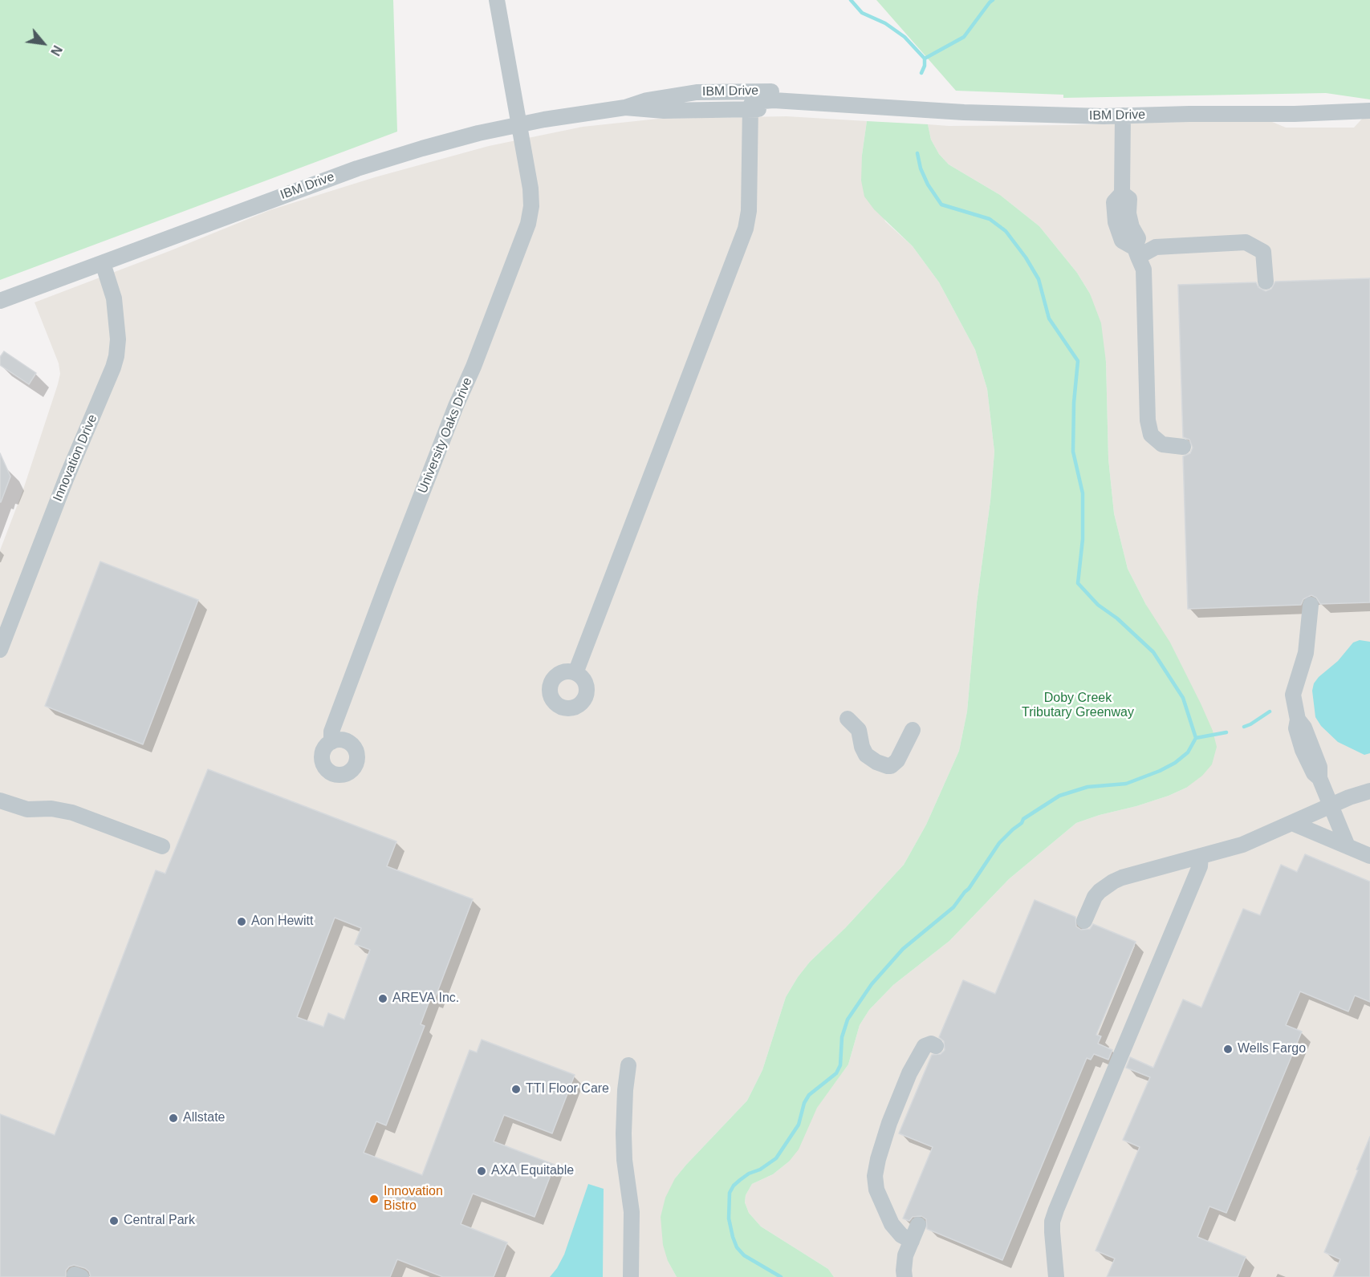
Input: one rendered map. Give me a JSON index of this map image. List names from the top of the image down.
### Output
{
  "streets": {
    "street": ["IBM Drive", "University Oaks Drive", "Innovation Drive"]
  },
  "crossings": [
    ["IBM Drive", "University Oaks Drive"],
    ["IBM Drive", "Innovation Drive"]
  ],
  "parks": ["Doby Creek Tributary Greenway"],
  "places": [
    "Aon Hewitt",
    "AREVA Inc.",
    "Wells Fargo",
    "TTI Floor Care",
    "Allstate",
    "AXA Equitable",
    "Innovation Bistro",
    "Central Park"
  ],
  "north": "bottom right"
}
